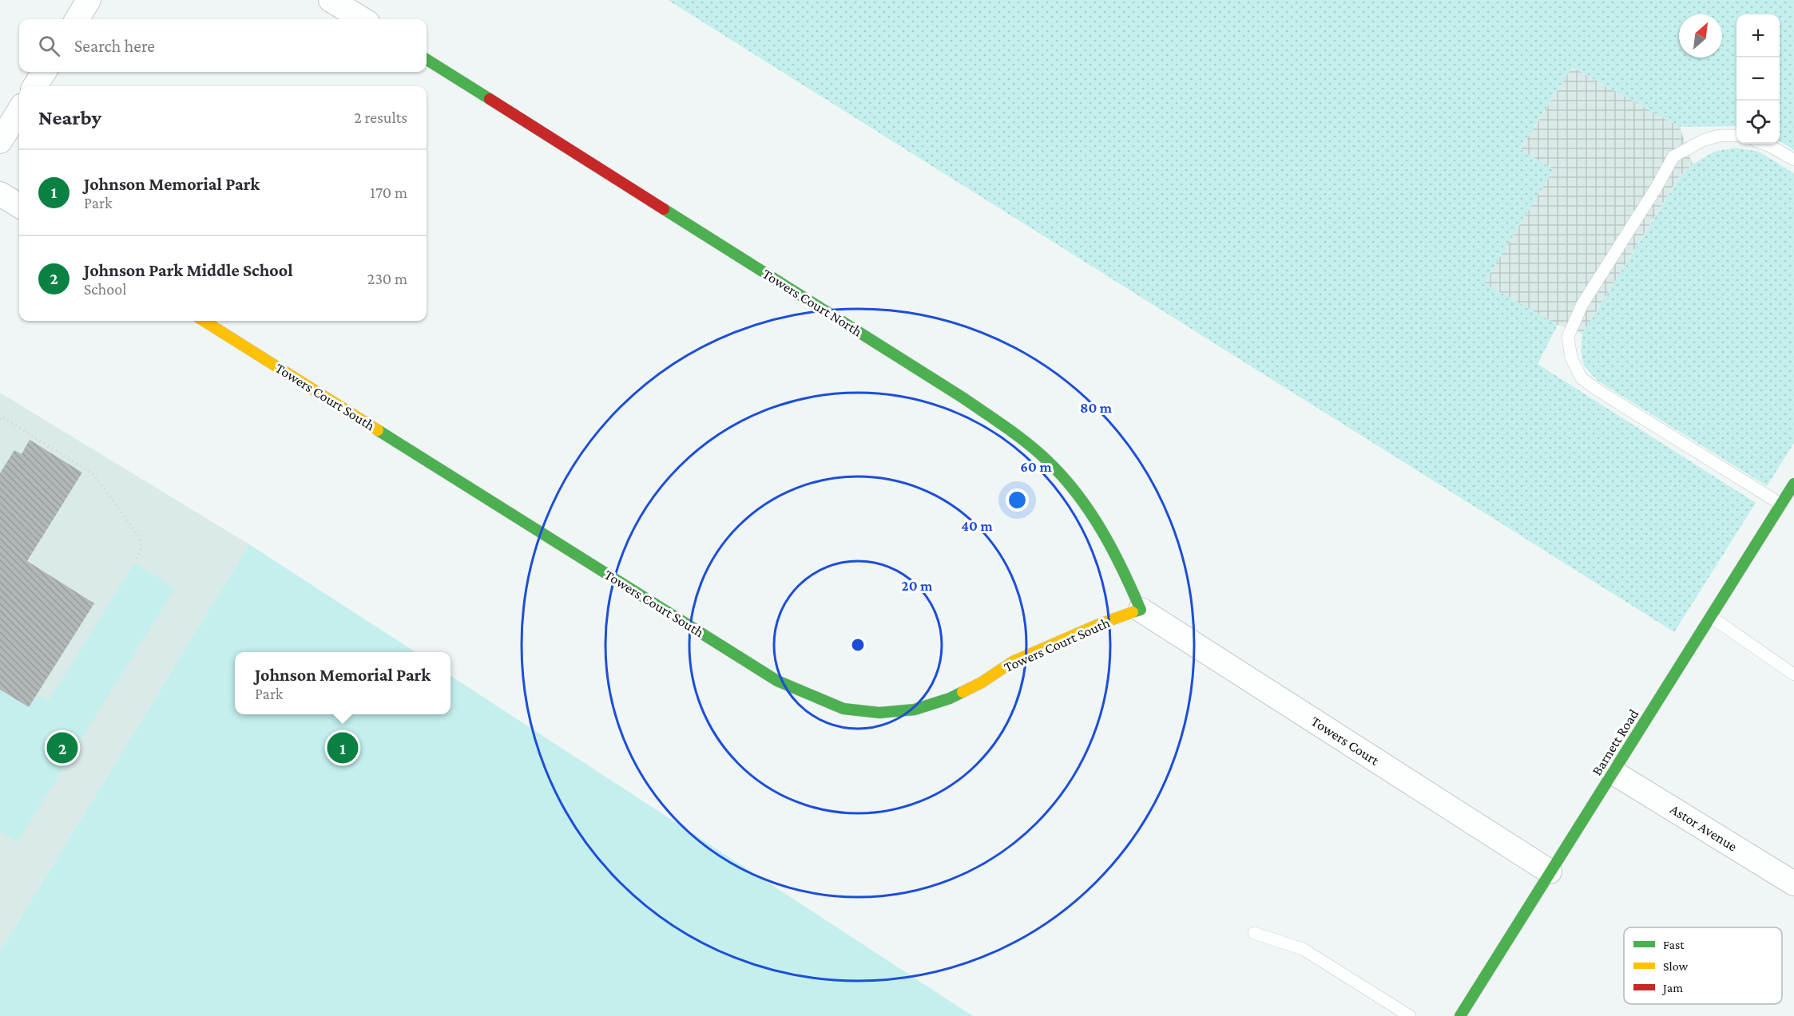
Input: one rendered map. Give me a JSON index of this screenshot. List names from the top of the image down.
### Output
{
  "streets": {
    "street": [
      "Towers Court North",
      "Towers Court South",
      "Towers Court",
      "Barnett Road",
      "Astor Avenue"
    ]
  },
  "crossings": [
    ["Towers Court North", "Towers Court South"],
    ["Towers Court North", "Towers Court"],
    ["Towers Court South", "Towers Court"],
    ["Towers Court", "Barnett Road"],
    ["Barnett Road", "Astor Avenue"]
  ],
  "legend": ["Fast", "Slow", "Jam"],
  "north": "top right",
  "page": {
    "map_buttons": ["+", "−"],
    "search": "Search here",
    "heading": ["Nearby", "2 results"],
    "list": [
      {
        "mark": "1",
        "name": "Johnson Memorial Park",
        "note": "Park",
        "value": "170 m"
      },
      {
        "mark": "2",
        "name": "Johnson Park Middle School",
        "note": "School",
        "value": "230 m"
      }
    ],
    "popup": ["Johnson Memorial Park", "Park"],
    "pins": ["1", "2"]
  },
  "rings": [
    "80 m",
    "60 m",
    "40 m",
    "20 m"
  ]
}
